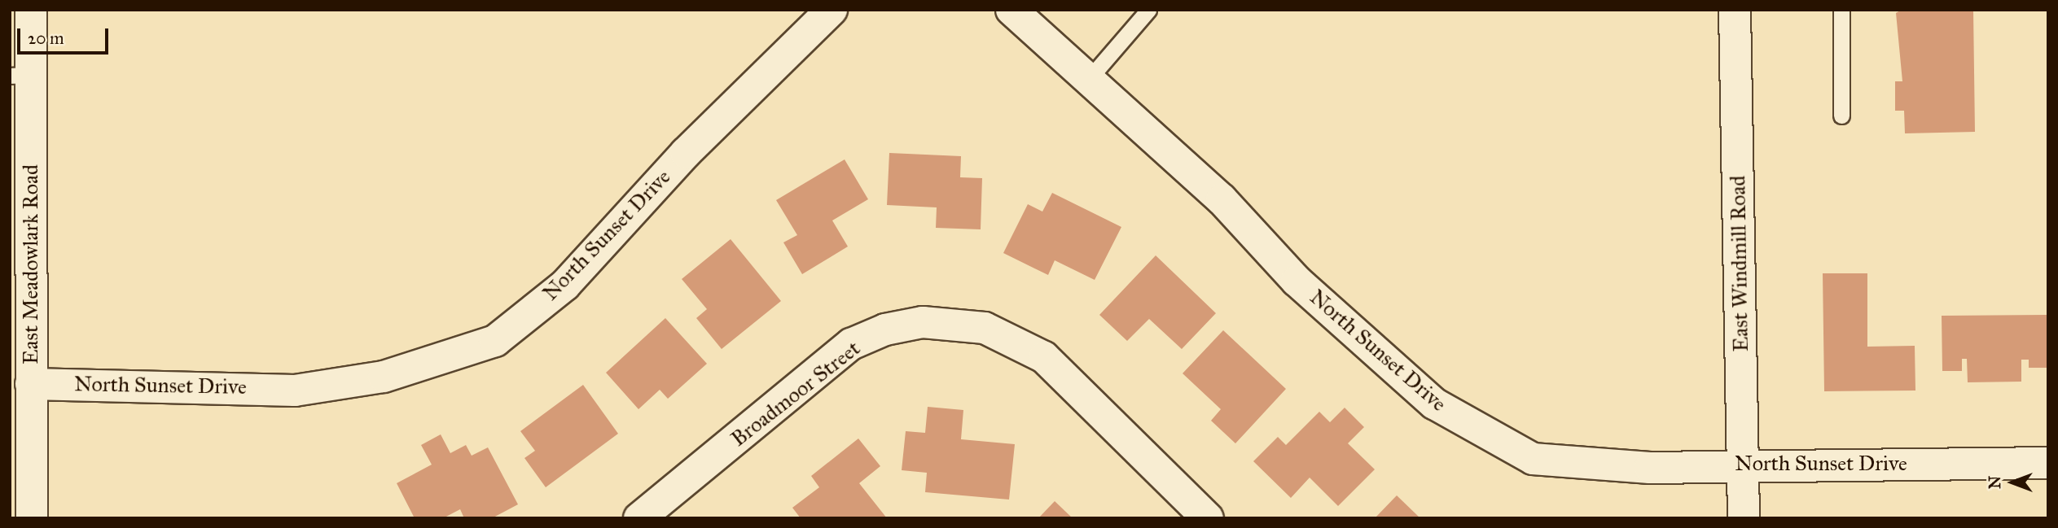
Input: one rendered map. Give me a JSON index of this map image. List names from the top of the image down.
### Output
{
  "streets": {
    "street": [
      "North Sunset Drive",
      "East Windmill Road",
      "East Meadowlark Road",
      "Broadmoor Street"
    ]
  },
  "crossings": [
    ["North Sunset Drive", "East Windmill Road"],
    ["North Sunset Drive", "East Meadowlark Road"]
  ],
  "scale_bar": "20 m",
  "north": "left"
}
